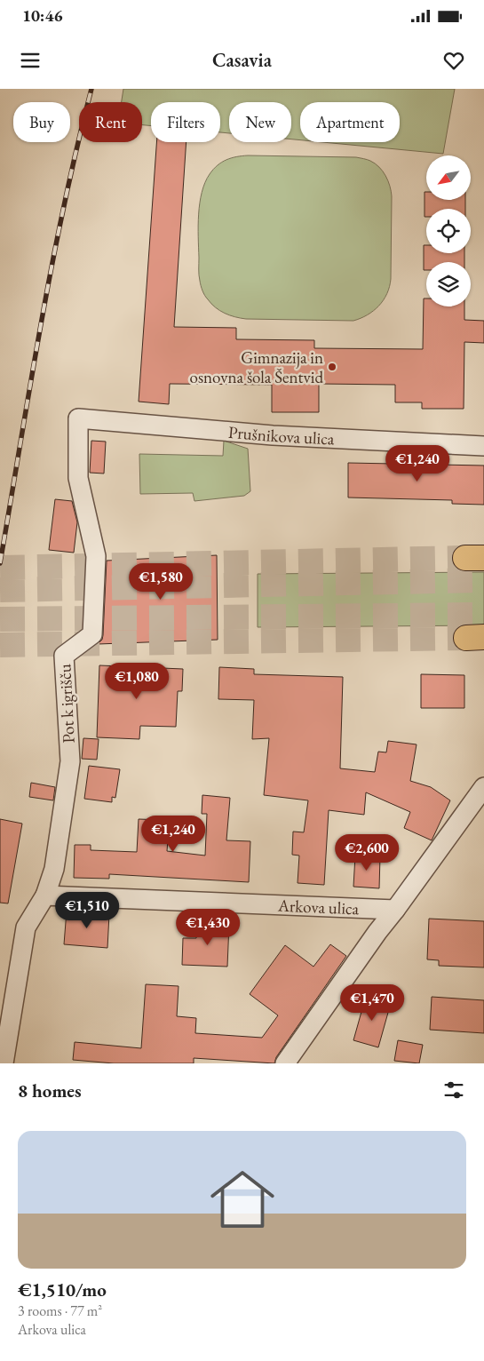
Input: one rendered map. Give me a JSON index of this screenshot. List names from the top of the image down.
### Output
{
  "streets": {
    "street": ["Prušnikova ulica", "Pot k igrišču", "Arkova ulica"]
  },
  "crossings": [
    ["Prušnikova ulica", "Pot k igrišču"],
    ["Pot k igrišču", "Arkova ulica"]
  ],
  "places": ["Gimnazija in osnovna šola Šentvid"],
  "north": "bottom left",
  "page": {
    "status": "10:46",
    "header": "Casavia",
    "chip": [
      "Buy",
      "Rent",
      "Filters",
      "New",
      "Apartment"
    ],
    "price": [
      "€1,240",
      "€1,580",
      "€1,080",
      "€1,240",
      "€2,600",
      "€1,510",
      "€1,430",
      "€1,470"
    ],
    "heading": "8 homes",
    "list": [
      {
        "name": "€1,510/mo",
        "note": "3 rooms · 77 m² · Arkova ulica"
      }
    ]
  }
}
